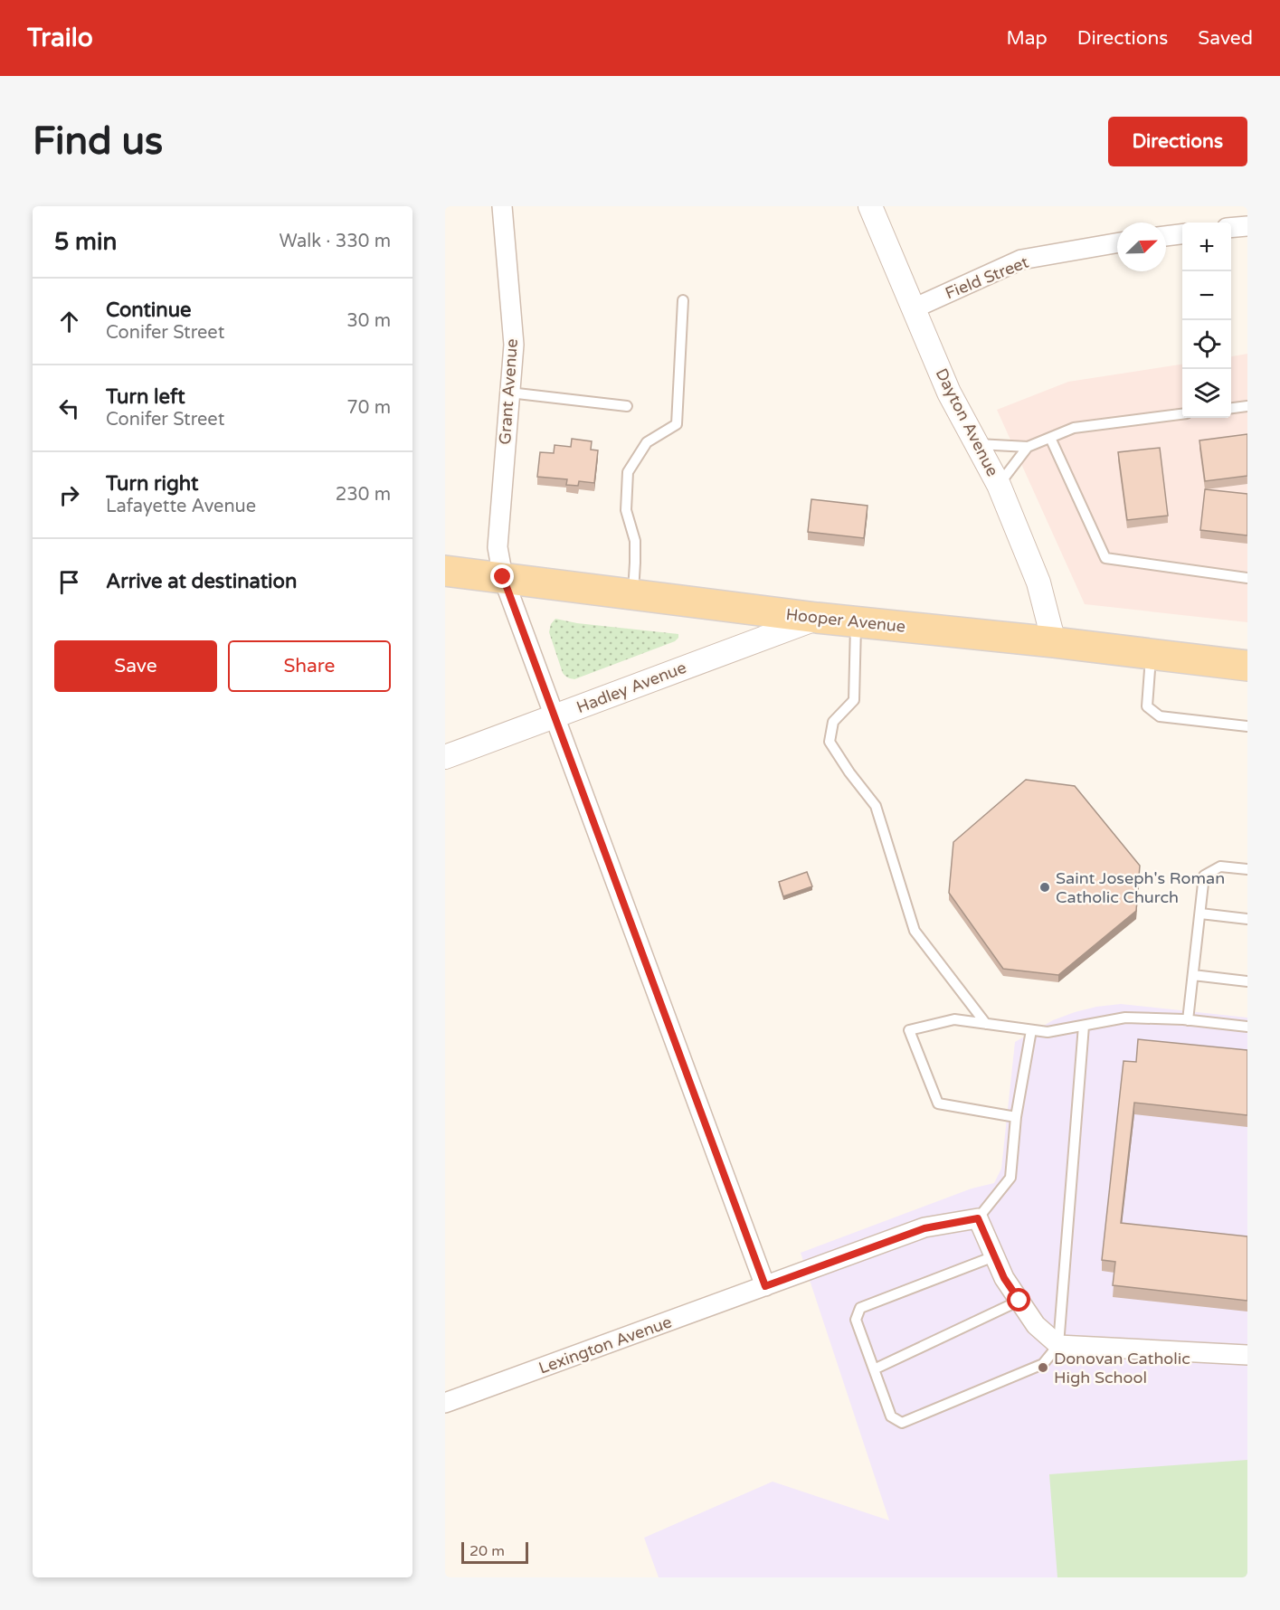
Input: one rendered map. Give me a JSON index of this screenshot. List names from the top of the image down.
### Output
{
  "streets": {
    "main road": ["Hooper Avenue"],
    "street": [
      "Field Street",
      "Grant Avenue",
      "Dayton Avenue",
      "Hadley Avenue",
      "Lexington Avenue"
    ]
  },
  "crossings": [
    ["Field Street", "Dayton Avenue"],
    ["Grant Avenue", "Hooper Avenue"],
    ["Grant Avenue", "Hadley Avenue"],
    ["Grant Avenue", "Lexington Avenue"],
    ["Dayton Avenue", "Hooper Avenue"],
    ["Hooper Avenue", "Hadley Avenue"]
  ],
  "places": ["Saint Joseph's Roman Catholic Church", "Donovan Catholic High School"],
  "scale_bar": "20 m",
  "north": "top right",
  "page": {
    "header": "Trailo",
    "nav": ["Map", "Directions", "Saved"],
    "buttons": [
      "Directions",
      ["Save", "Share"]
    ],
    "title": "Find us",
    "heading": ["5 min", "Walk · 330 m"],
    "map_buttons": ["+", "−"],
    "list": [
      ["Continue", "Conifer Street", "30 m"],
      ["Turn left", "Conifer Street", "70 m"],
      ["Turn right", "Lafayette Avenue", "230 m"],
      "Arrive at destination"
    ],
    "scale": "20 m"
  }
}
